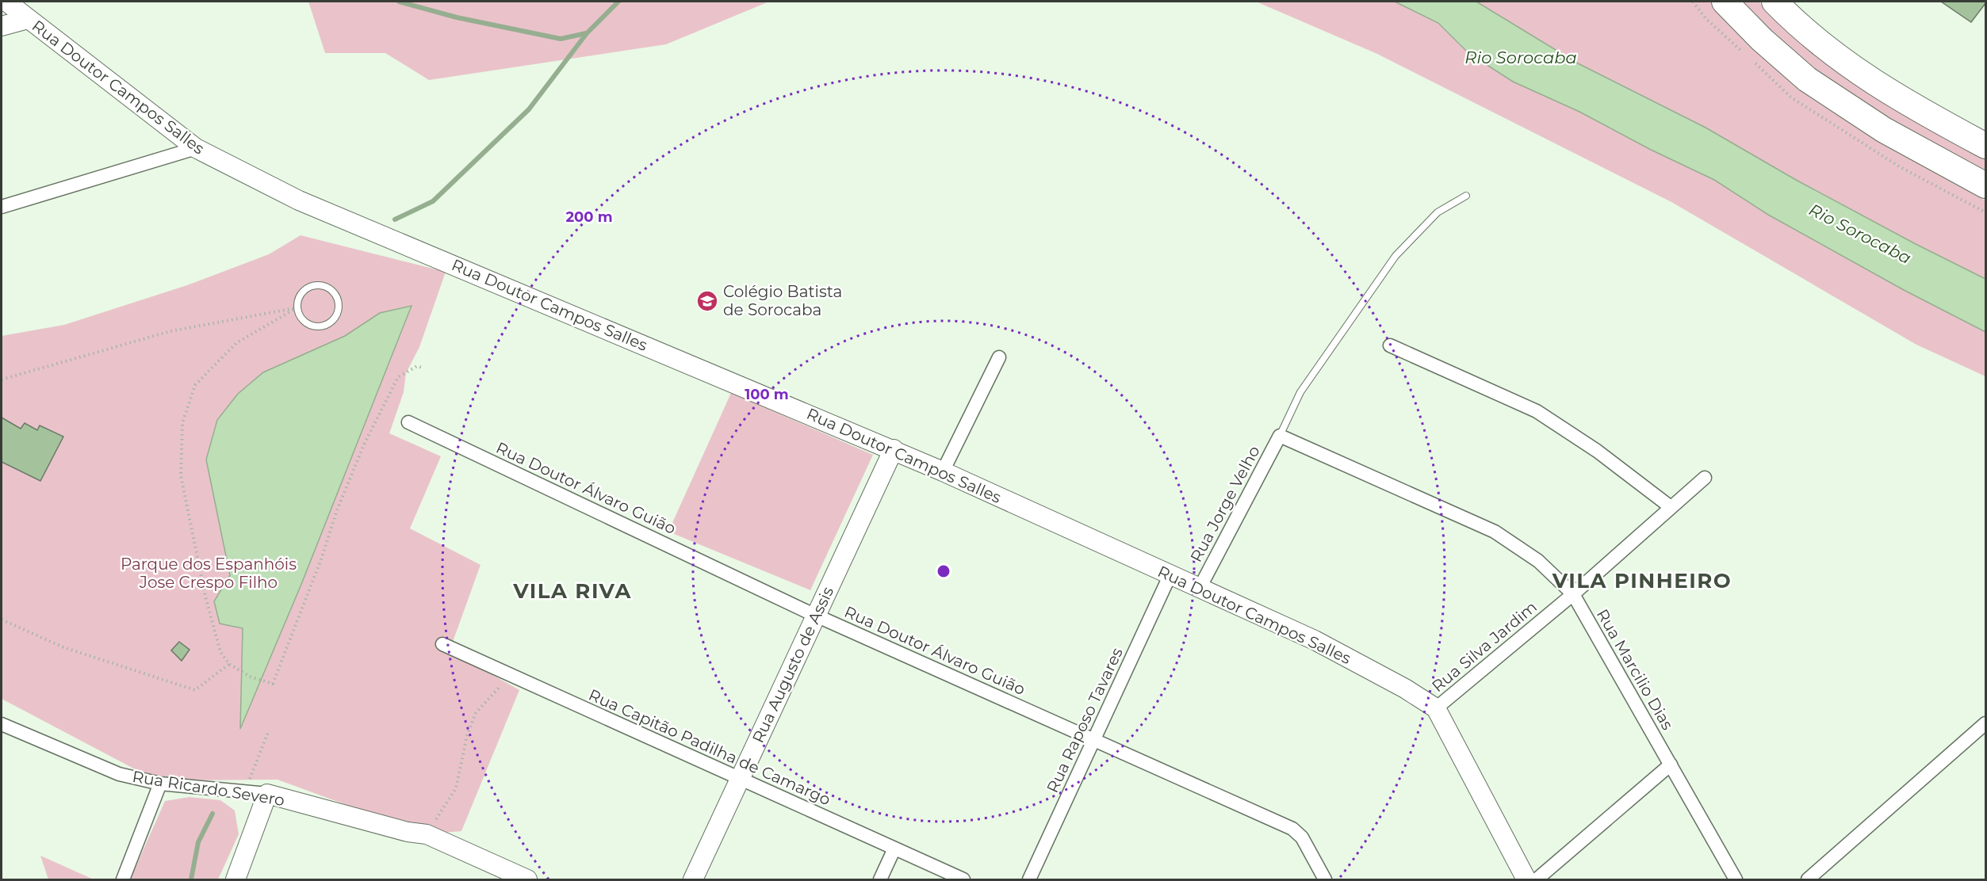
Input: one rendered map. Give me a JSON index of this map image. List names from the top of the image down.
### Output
{
  "streets": {
    "main road": ["Rua Doutor Campos Salles", "Rua Augusto de Assis", "Rua Ricardo Severo"],
    "street": [
      "Rua Doutor Álvaro Guião",
      "Rua Jorge Velho",
      "Rua Silva Jardim",
      "Rua Marcilio Dias",
      "Rua Raposo Tavares",
      "Rua Capitão Padilha de Camargo"
    ]
  },
  "crossings": [
    ["Rua Doutor Campos Salles", "Rua Jorge Velho"],
    ["Rua Doutor Campos Salles", "Rua Silva Jardim"],
    ["Rua Doutor Campos Salles", "Rua Augusto de Assis"],
    ["Rua Doutor Campos Salles", "Rua Raposo Tavares"],
    ["Rua Doutor Álvaro Guião", "Rua Augusto de Assis"],
    ["Rua Doutor Álvaro Guião", "Rua Raposo Tavares"],
    ["Rua Jorge Velho", "Rua Marcilio Dias"],
    ["Rua Silva Jardim", "Rua Marcilio Dias"],
    ["Rua Augusto de Assis", "Rua Capitão Padilha de Camargo"]
  ],
  "districts": ["VILA PINHEIRO", "VILA RIVA"],
  "water": ["Rio Sorocaba"],
  "parks": ["Parque dos Espanhóis Jose Crespo Filho"],
  "places": {
    "school or university": ["Colégio Batista de Sorocaba"]
  },
  "rings": ["200 m", "100 m"]
}
